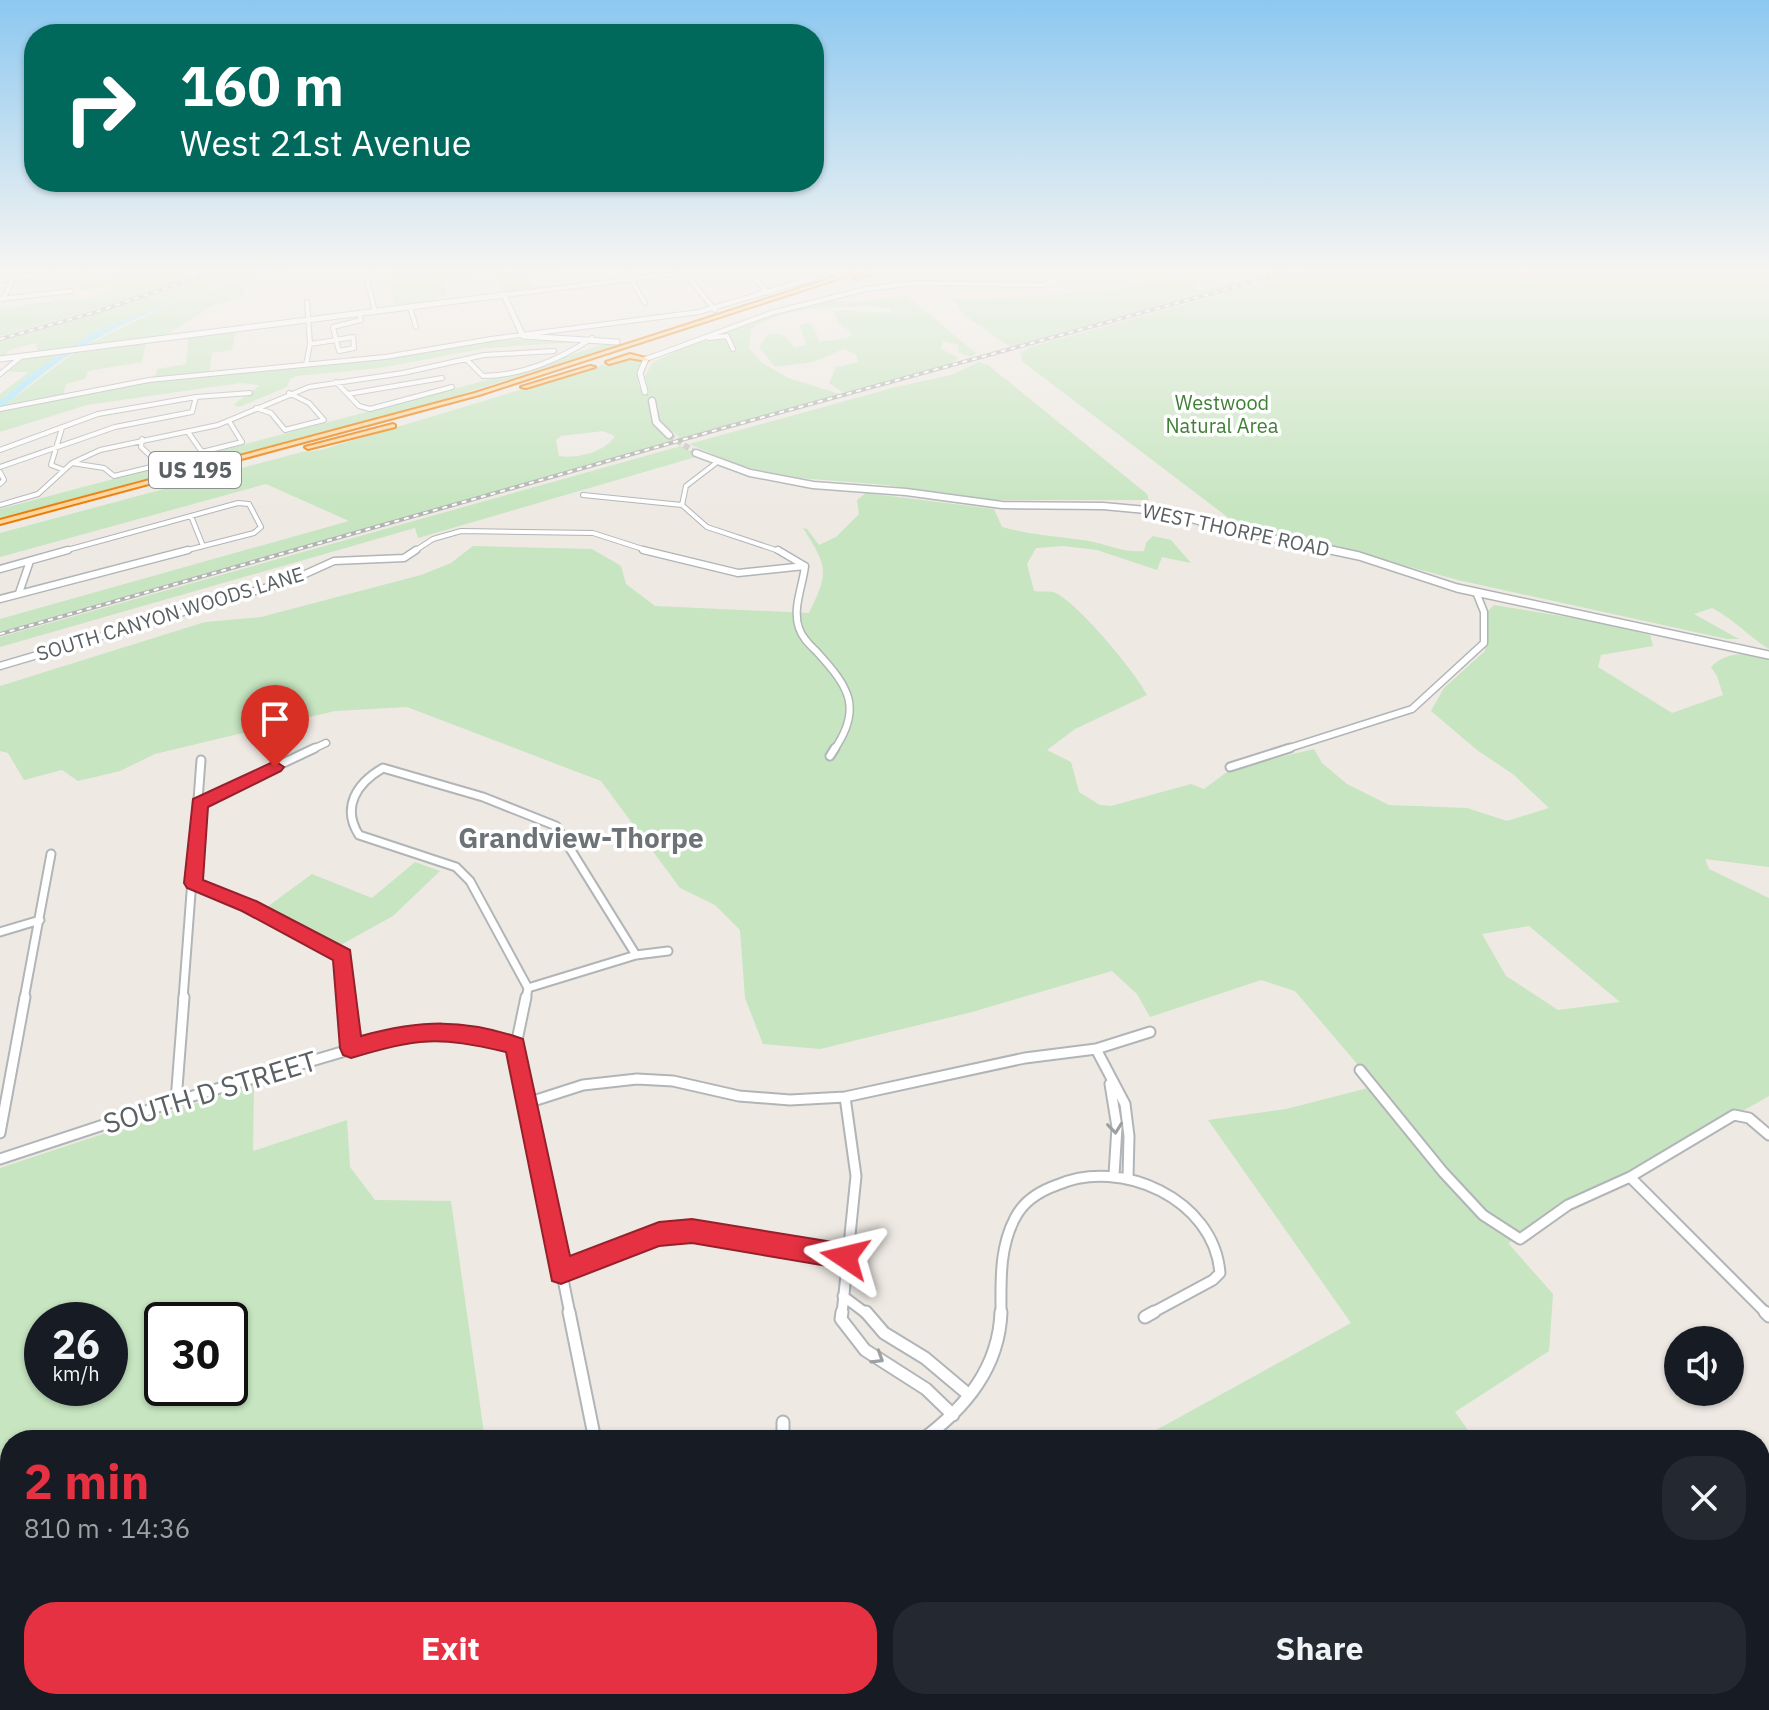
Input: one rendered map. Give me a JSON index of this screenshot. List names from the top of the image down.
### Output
{
  "streets": {
    "highway": ["US 195"],
    "street": ["WEST THORPE ROAD", "SOUTH CANYON WOODS LANE", "SOUTH D STREET"]
  },
  "districts": ["Grandview-Thorpe"],
  "parks": ["Westwood Natural Area"],
  "page": {
    "turn": ["160 m", "West 21st Avenue"],
    "speed": "26 km/h",
    "limit": "30",
    "heading": ["2 min", "810 m · 14:36"],
    "buttons": ["Exit", "Share"]
  }
}
